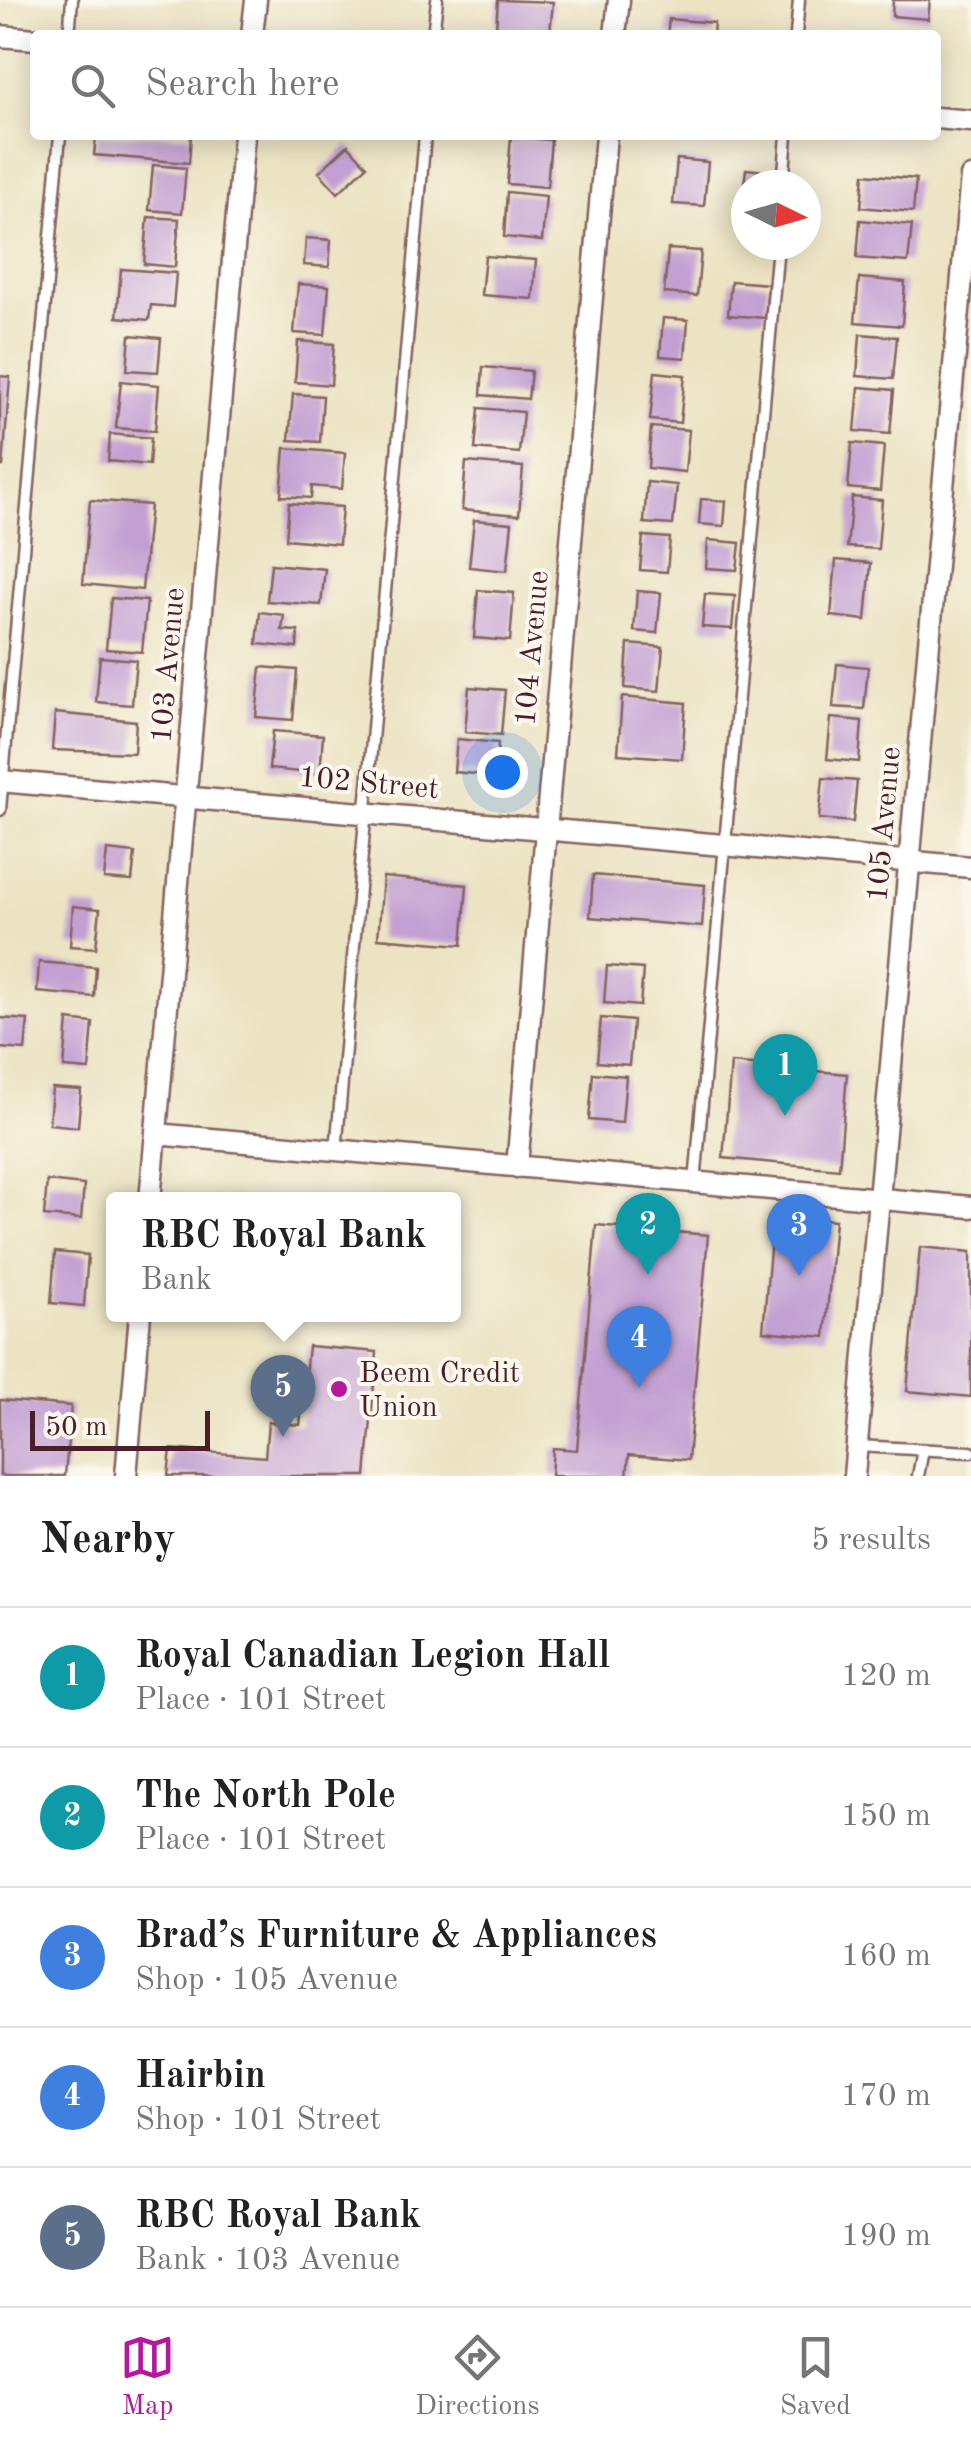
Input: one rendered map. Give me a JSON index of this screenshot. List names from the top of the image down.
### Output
{
  "streets": {
    "street": [
      "104 Avenue",
      "103 Avenue",
      "102 Street",
      "105 Avenue"
    ]
  },
  "crossings": [
    ["104 Avenue", "102 Street"],
    ["103 Avenue", "102 Street"],
    ["102 Street", "105 Avenue"]
  ],
  "places": ["Beem Credit Union"],
  "scale_bar": "50 m",
  "north": "right",
  "page": {
    "search": "Search here",
    "pins": [
      "1",
      "2",
      "3",
      "4",
      "5"
    ],
    "popup": ["RBC Royal Bank", "Bank"],
    "scale": "50 m",
    "heading": ["Nearby", "5 results"],
    "list": [
      {
        "mark": "1",
        "name": "Royal Canadian Legion Hall",
        "note": "Place · 101 Street",
        "value": "120 m"
      },
      {
        "mark": "2",
        "name": "The North Pole",
        "note": "Place · 101 Street",
        "value": "150 m"
      },
      {
        "mark": "3",
        "name": "Brad’s Furniture & Appliances",
        "note": "Shop · 105 Avenue",
        "value": "160 m"
      },
      {
        "mark": "4",
        "name": "Hairbin",
        "note": "Shop · 101 Street",
        "value": "170 m"
      },
      {
        "mark": "5",
        "name": "RBC Royal Bank",
        "note": "Bank · 103 Avenue",
        "value": "190 m"
      }
    ],
    "nav": ["Map", "Directions", "Saved"]
  }
}
